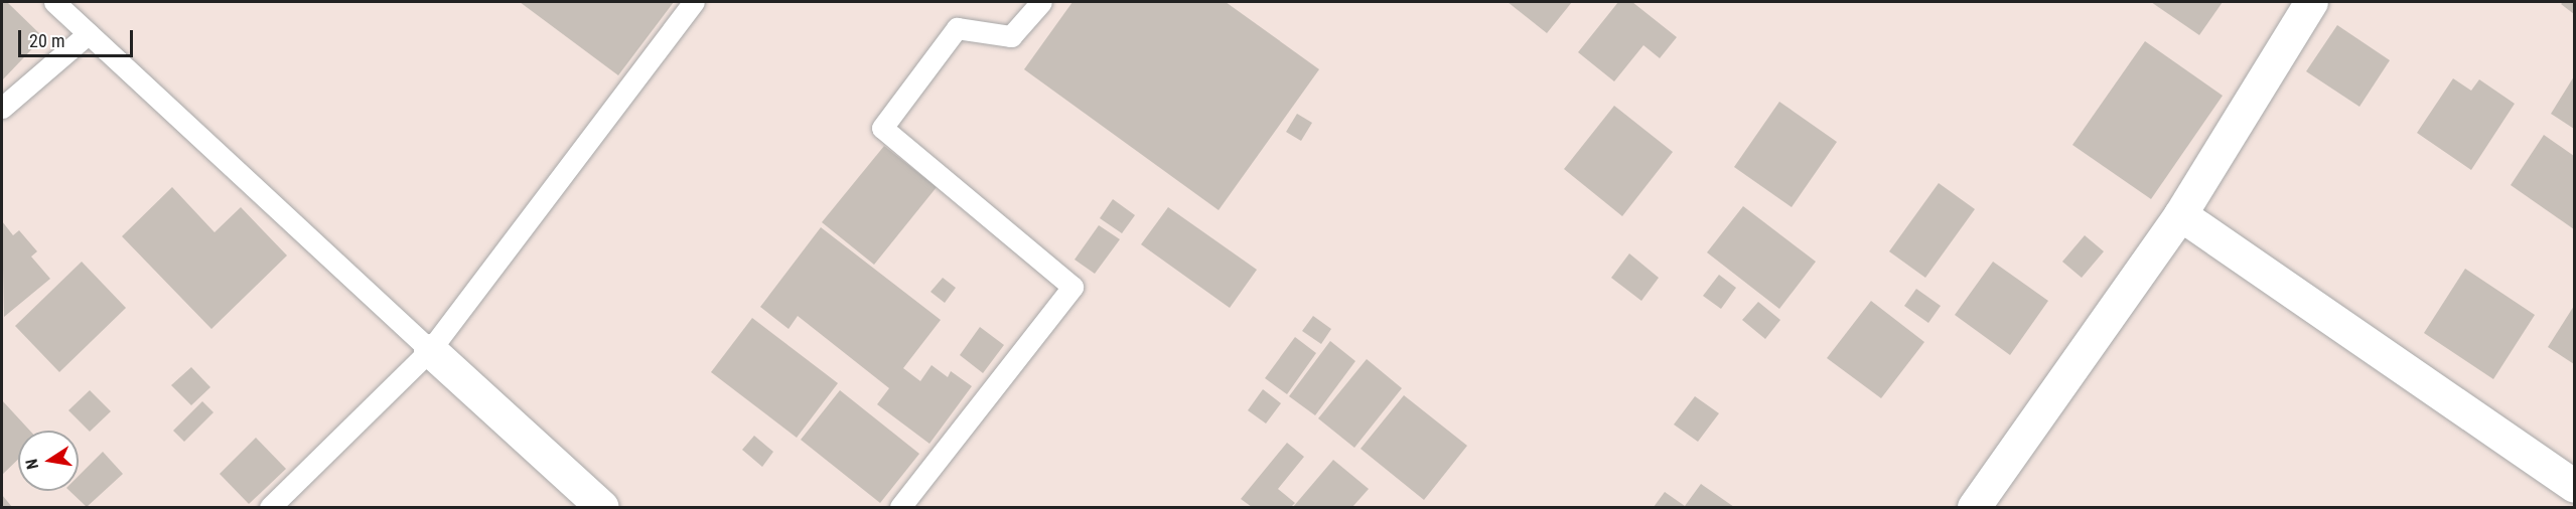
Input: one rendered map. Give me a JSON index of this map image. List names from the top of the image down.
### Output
{
  "scale_bar": "20 m",
  "north": "left"
}
